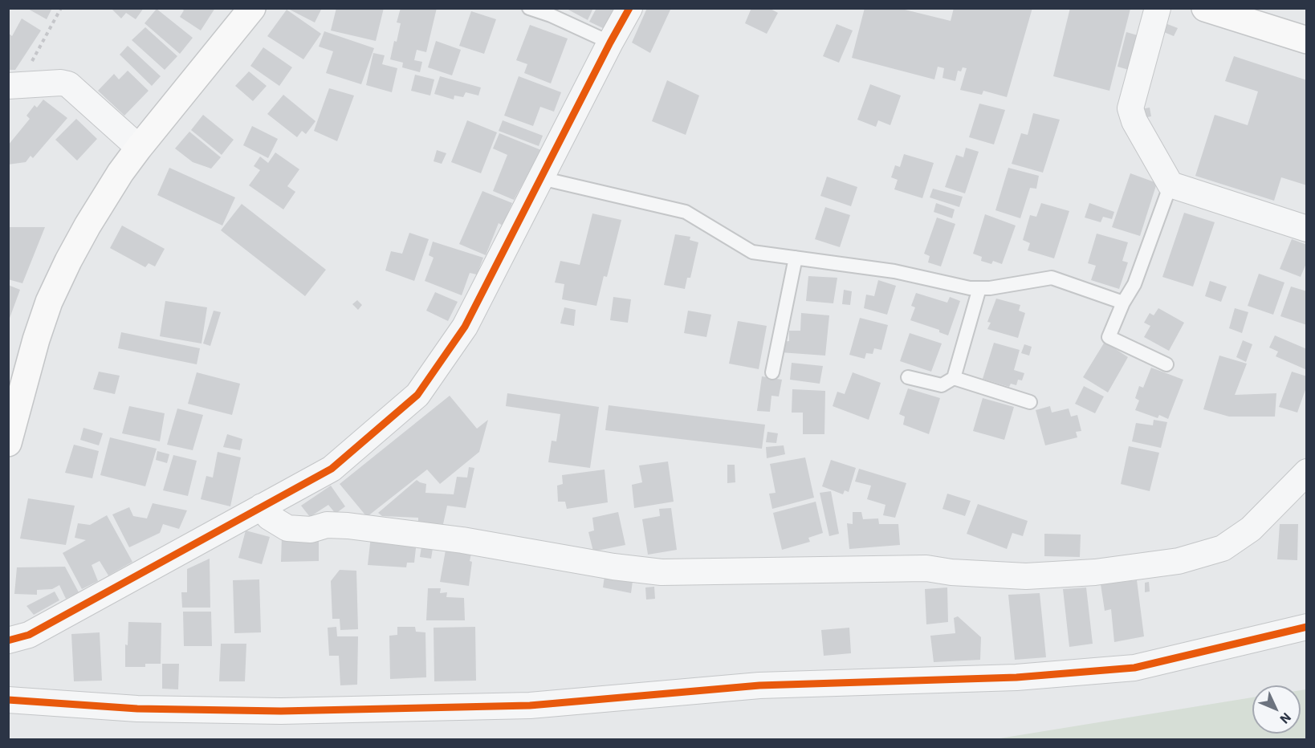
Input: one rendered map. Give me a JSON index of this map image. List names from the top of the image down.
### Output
{
  "north": "bottom right"
}
